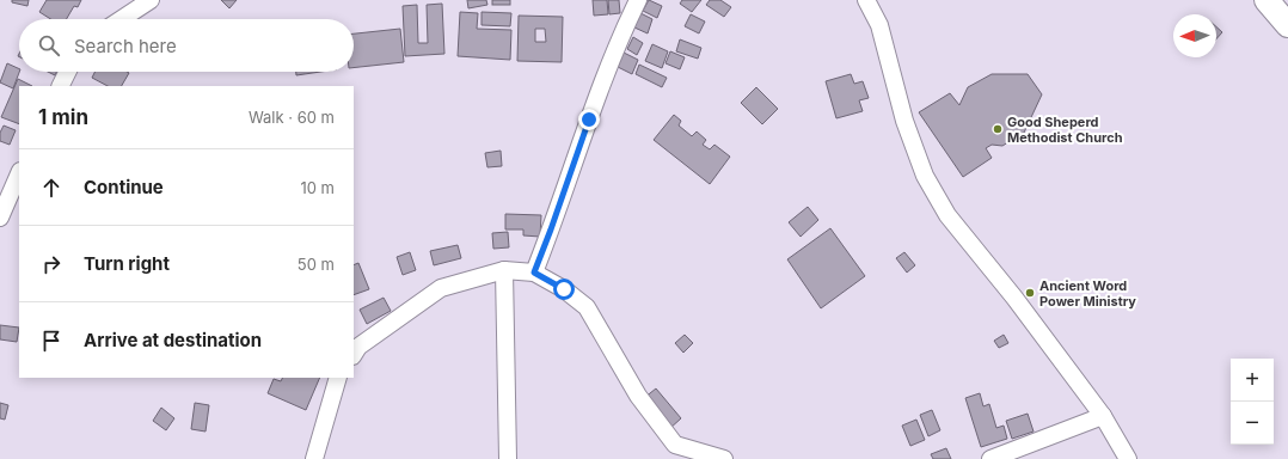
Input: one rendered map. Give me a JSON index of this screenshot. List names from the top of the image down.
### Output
{
  "places": ["Good Sheperd Methodist Church", "Ancient Word Power Ministry"],
  "north": "left",
  "page": {
    "search": "Search here",
    "heading": ["1 min", "Walk · 60 m"],
    "list": [
      ["Continue", "10 m"],
      ["Turn right", "50 m"],
      "Arrive at destination"
    ],
    "map_buttons": ["+", "−"]
  }
}
